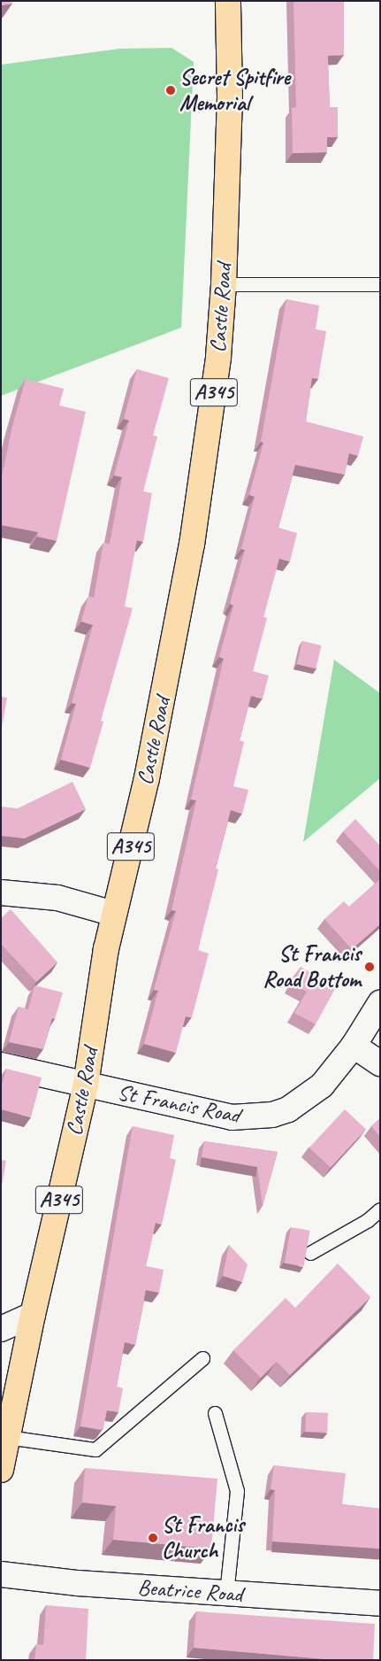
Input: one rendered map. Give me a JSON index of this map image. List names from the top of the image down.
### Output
{
  "streets": {
    "main road": ["Castle Road", "A345"],
    "street": ["St Francis Road", "Beatrice Road"]
  },
  "crossings": [
    ["Castle Road", "St Francis Road"]
  ],
  "places": ["Secret Spitfire Memorial", "St Francis Road Bottom", "St Francis Church"]
}
